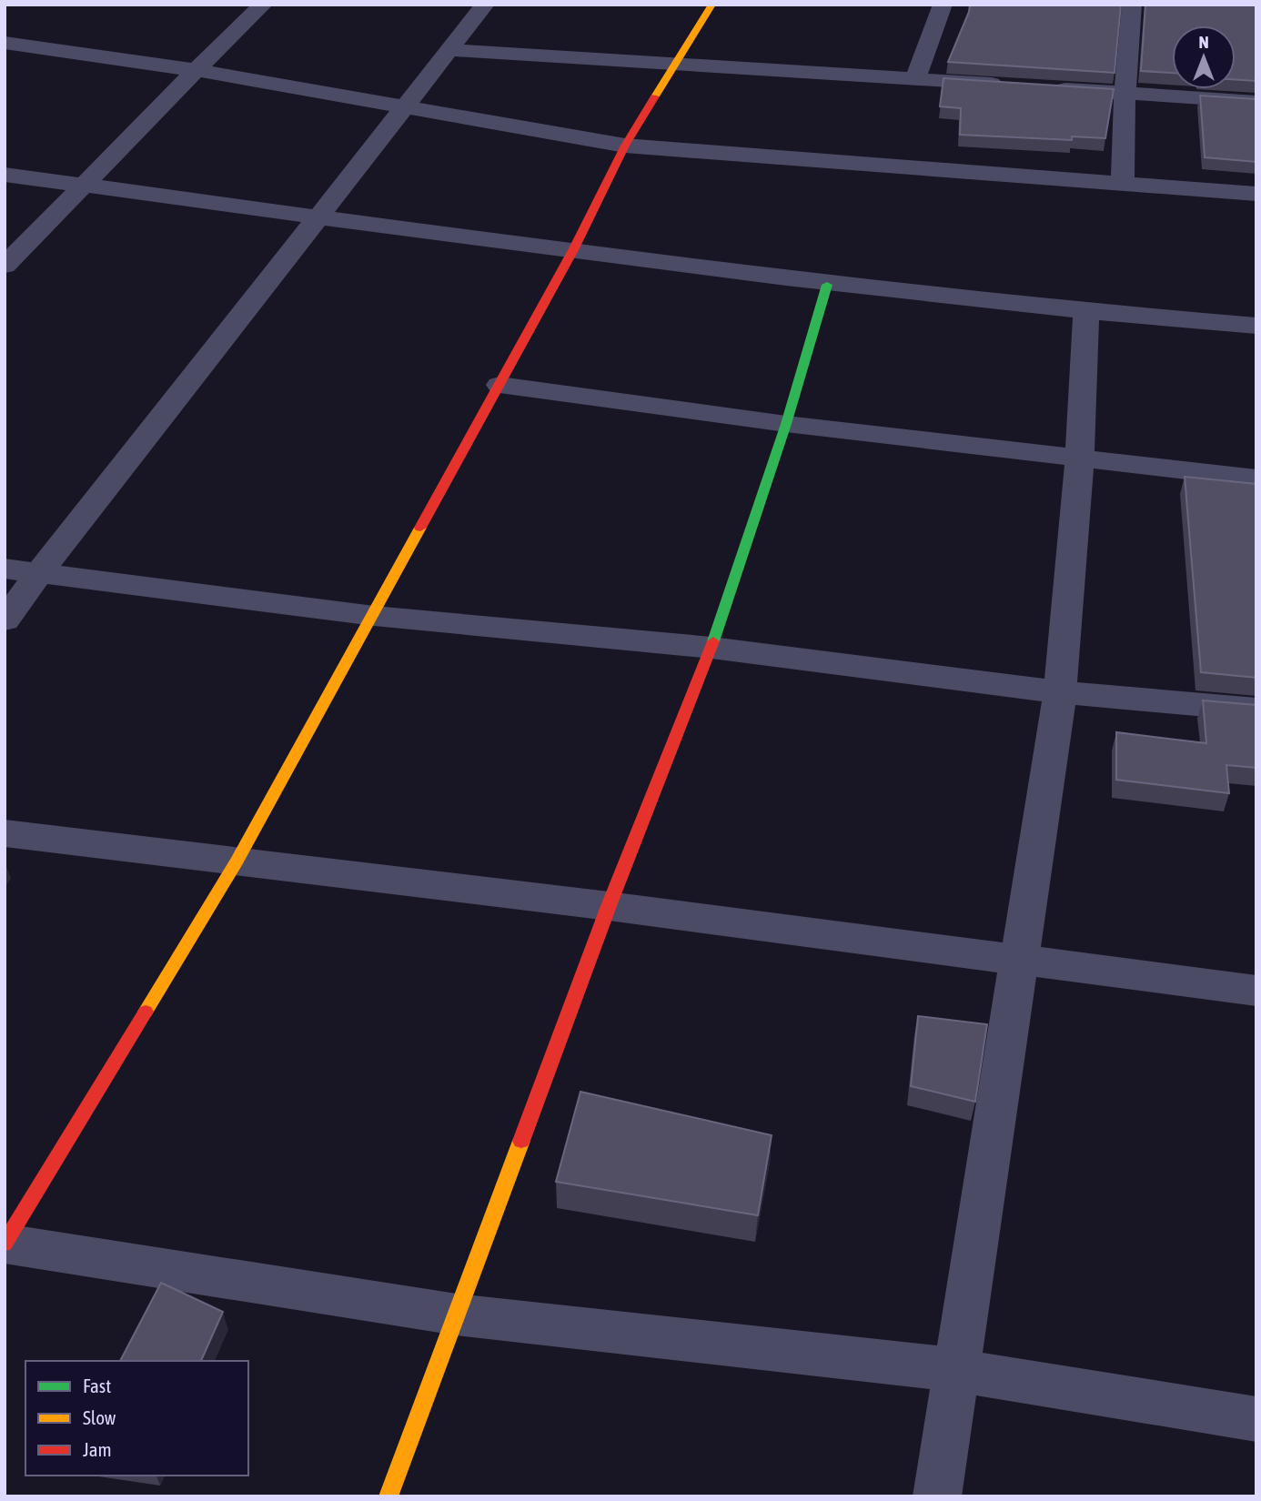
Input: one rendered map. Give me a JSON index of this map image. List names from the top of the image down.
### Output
{
  "legend": ["Fast", "Slow", "Jam"],
  "north": "top"
}
